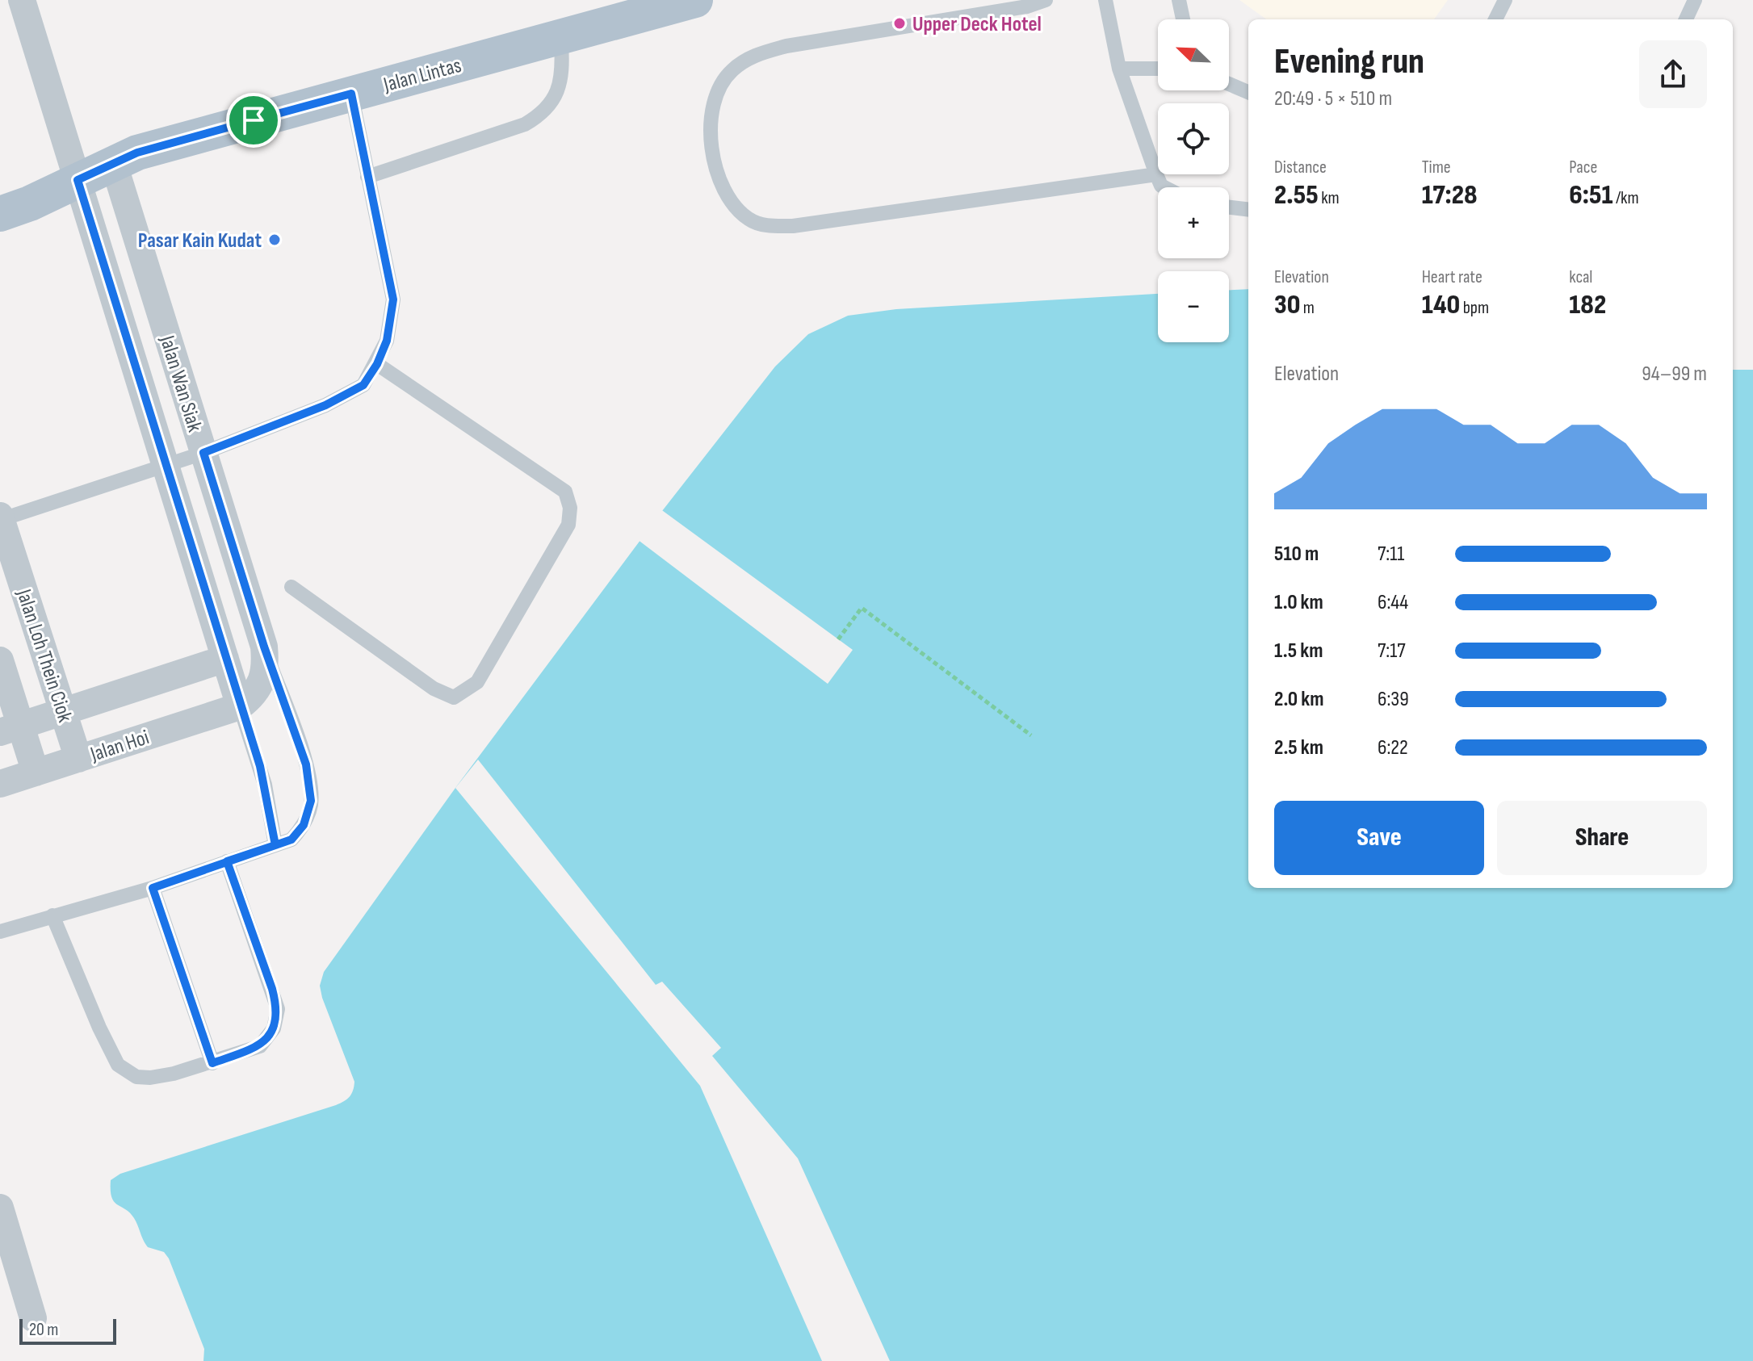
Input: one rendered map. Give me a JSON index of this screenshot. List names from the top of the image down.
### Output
{
  "streets": {
    "main road": ["Jalan Lintas"],
    "street": ["Jalan Wan Siak", "Jalan Loh Thein Ciok", "Jalan Hoi"]
  },
  "crossings": [
    ["Jalan Lintas", "Jalan Wan Siak"],
    ["Jalan Wan Siak", "Jalan Hoi"],
    ["Jalan Loh Thein Ciok", "Jalan Hoi"]
  ],
  "places": ["Upper Deck Hotel", "Pasar Kain Kudat"],
  "scale_bar": "20 m",
  "north": "top left",
  "page": {
    "map_buttons": ["+", "−"],
    "heading": ["Evening run", "20:49 · 5 × 510 m"],
    "stats": [
      ["Distance", "2.55 km"],
      ["Time", "17:28"],
      ["Pace", "6:51 /km"],
      ["Elevation", "30 m"],
      ["Heart rate", "140 bpm"],
      ["kcal", "182"]
    ],
    "chart": ["Elevation", "94–99 m"],
    "list": [
      {
        "name": "510 m",
        "note": "7:11"
      },
      {
        "name": "1.0 km",
        "note": "6:44"
      },
      {
        "name": "1.5 km",
        "note": "7:17"
      },
      {
        "name": "2.0 km",
        "note": "6:39"
      },
      {
        "name": "2.5 km",
        "note": "6:22"
      }
    ],
    "buttons": ["Save", "Share"],
    "scale": "20 m"
  }
}
